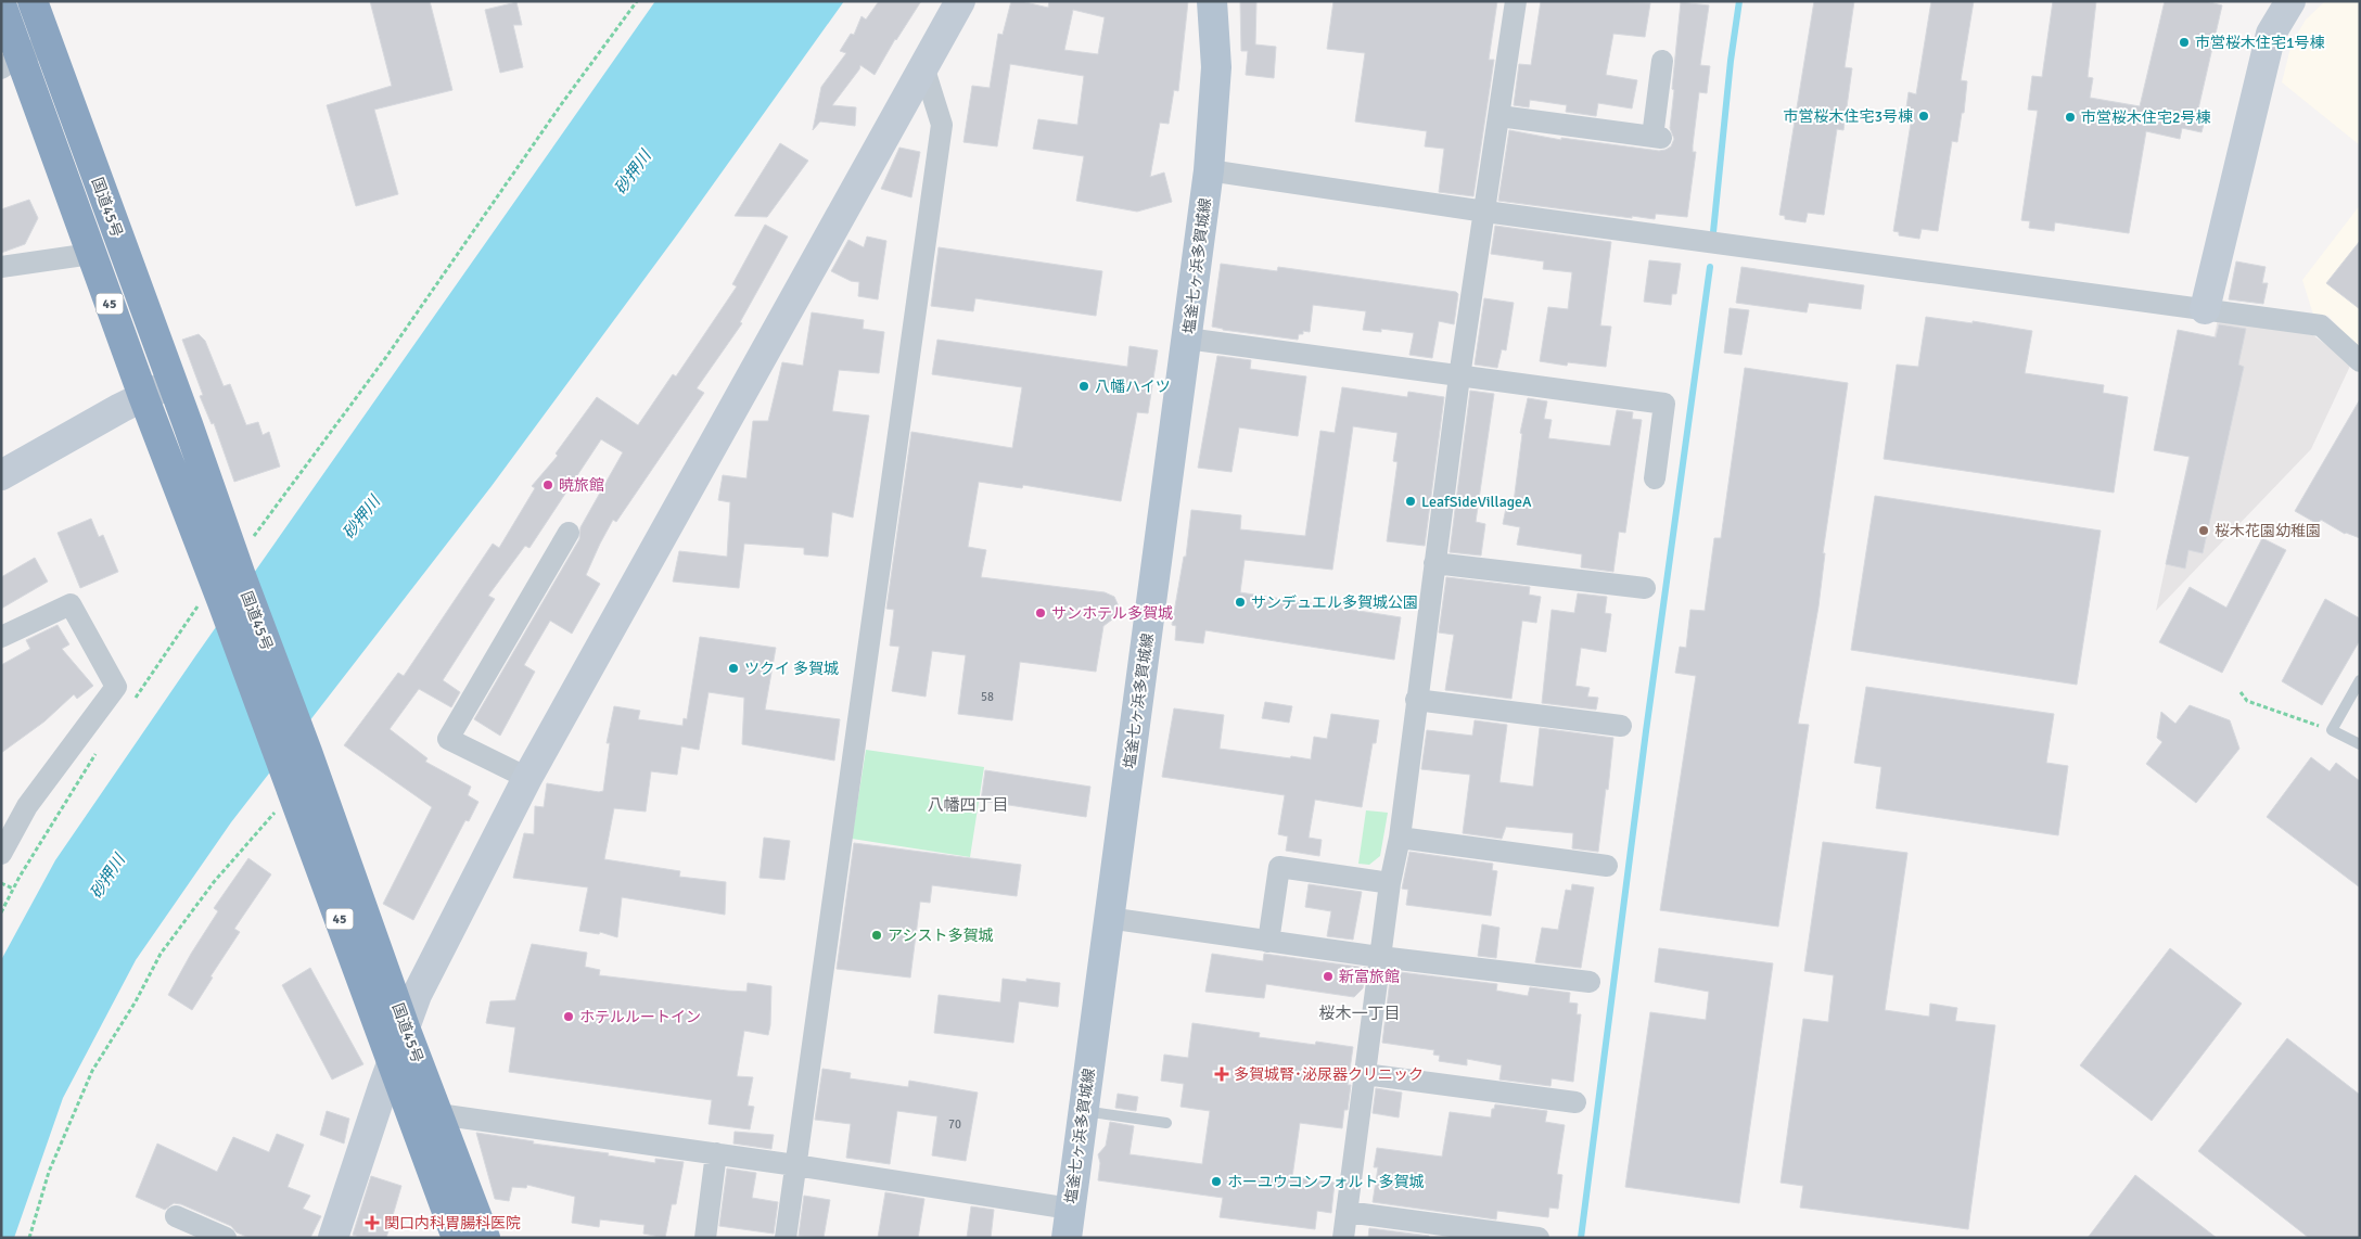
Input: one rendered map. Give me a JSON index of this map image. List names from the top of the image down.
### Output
{
  "streets": {
    "highway": ["国道45号", "45"],
    "main road": ["塩釜七ヶ浜多賀城線"]
  },
  "districts": ["八幡四丁目", "桜木一丁目"],
  "water": ["砂押川"],
  "places": {
    "other": [
      "市営桜木住宅1号棟",
      "市営桜木住宅3号棟",
      "市営桜木住宅2号棟",
      "八幡ハイツ",
      "暁旅館",
      "LeafSideVillageA",
      "桜木花園幼稚園",
      "サンデュエル多賀城公園",
      "サンホテル多賀城",
      "ツクイ 多賀城",
      "アシスト多賀城",
      "新富旅館",
      "ホテルルートイン",
      "ホーユウコンフォルト多賀城"
    ],
    "health": ["多賀城腎･泌尿器クリニック", "関口内科胃腸科医院"]
  },
  "house_numbers": ["58", "70"]
}
